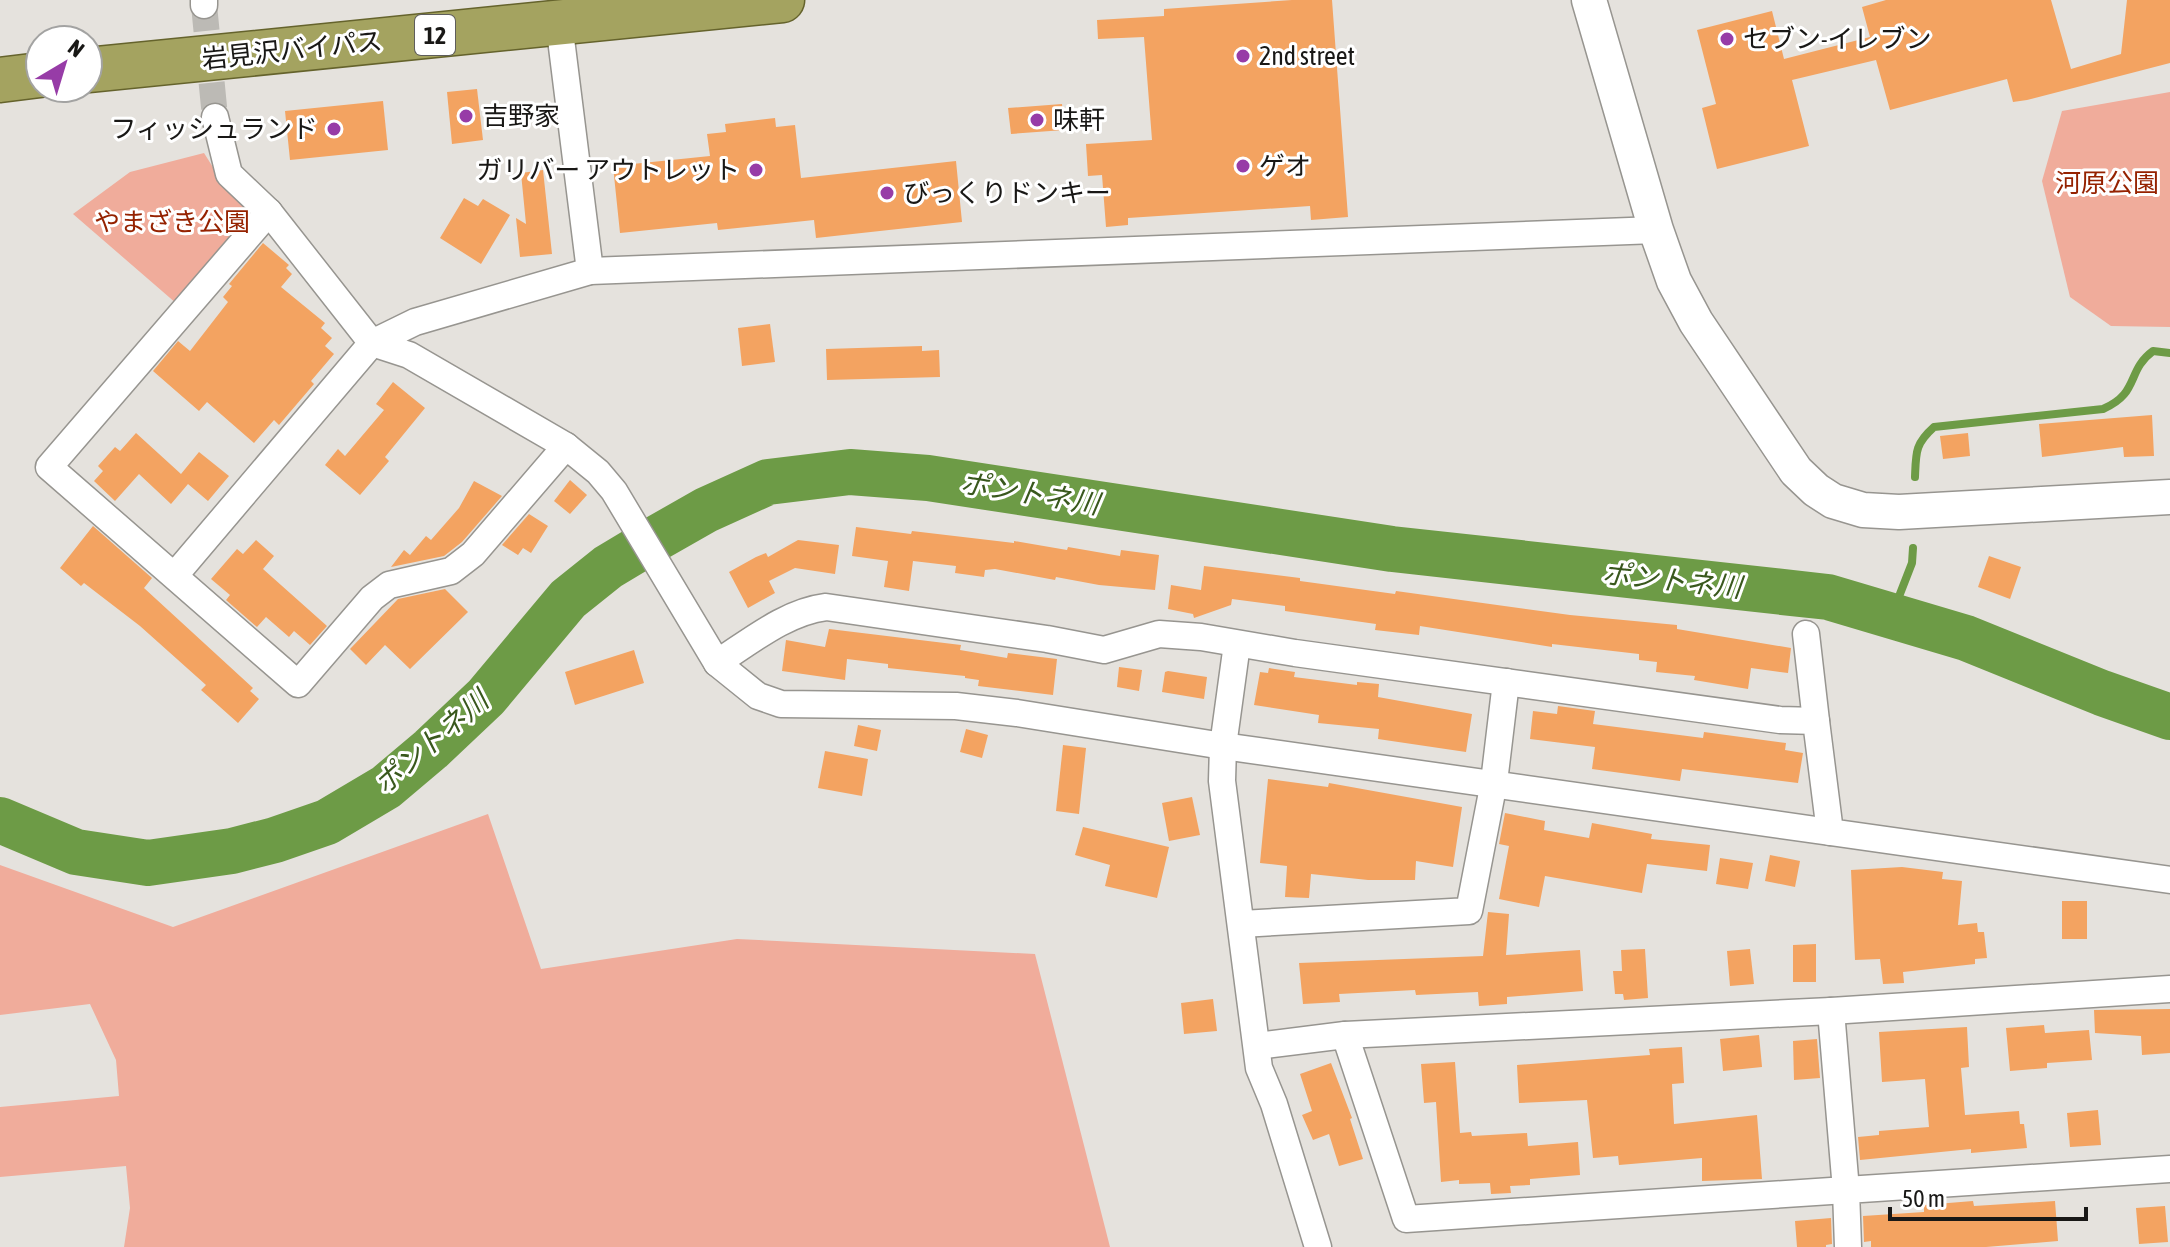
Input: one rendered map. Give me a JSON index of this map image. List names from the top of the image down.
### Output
{
  "streets": {
    "highway": ["12", "岩見沢バイパス"]
  },
  "water": ["ポントネ川"],
  "parks": ["河原公園", "やまざき公園"],
  "places": [
    "セブン-イレブン",
    "2nd street",
    "吉野家",
    "味軒",
    "フィッシュランド",
    "ゲオ",
    "ガリバー アウトレット",
    "びっくりドンキー"
  ],
  "scale_bar": "50 m",
  "north": "top right"
}
